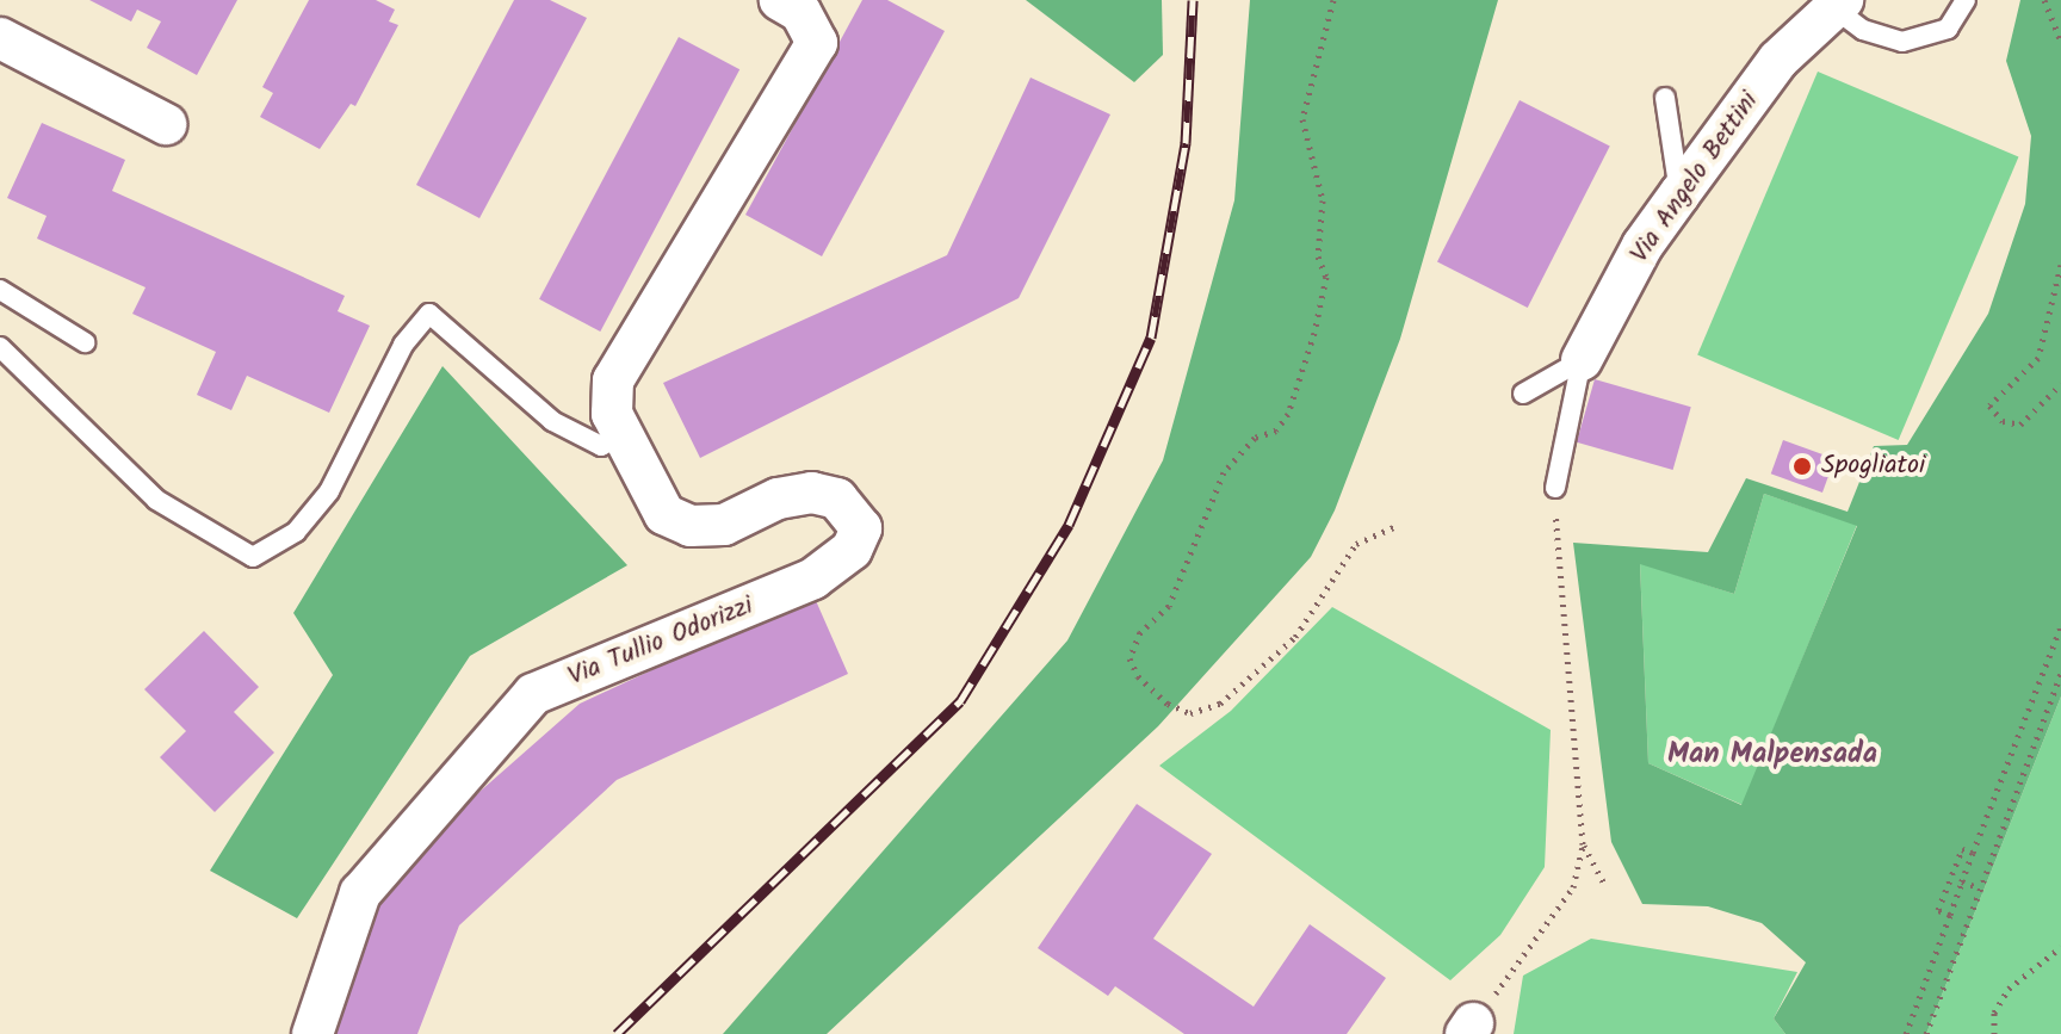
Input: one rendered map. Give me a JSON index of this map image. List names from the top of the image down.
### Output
{
  "streets": {
    "street": ["Via Angelo Bettini", "Via Tullio Odorizzi"]
  },
  "districts": ["Man Malpensada"],
  "places": ["Spogliatoi"]
}
